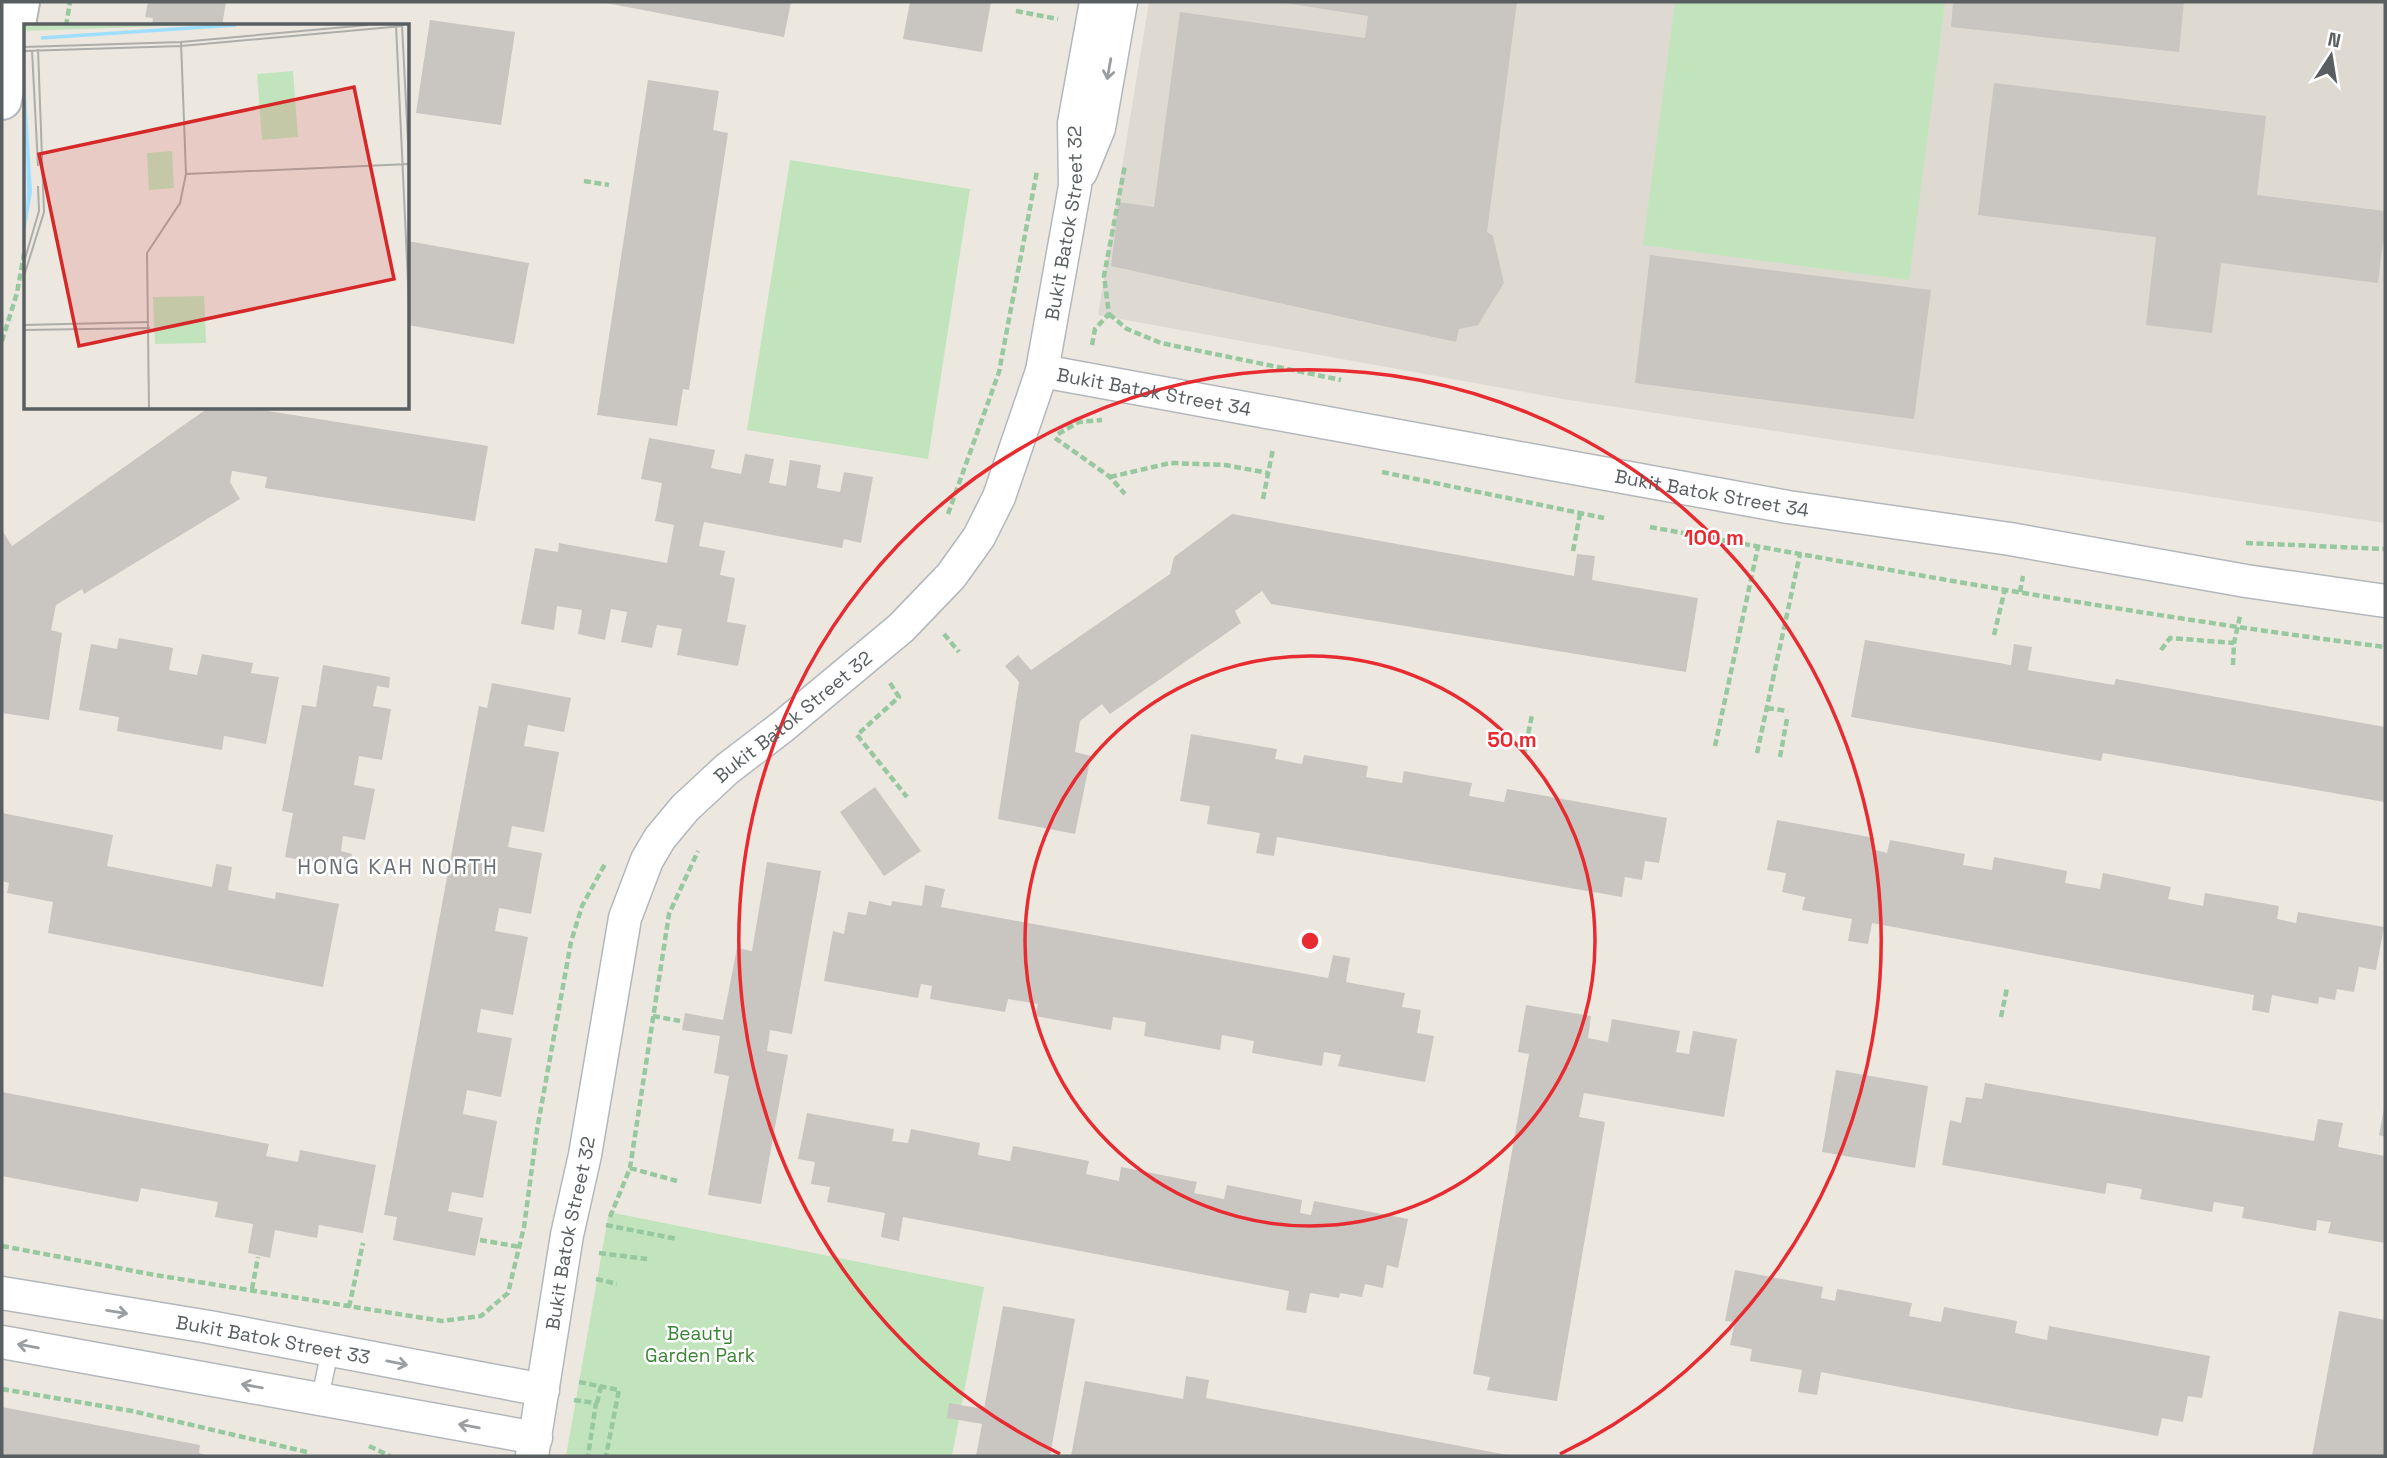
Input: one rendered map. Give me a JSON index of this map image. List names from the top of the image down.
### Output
{
  "streets": {
    "street": ["Bukit Batok Street 32", "Bukit Batok Street 34", "Bukit Batok Street 33"]
  },
  "crossings": [
    ["Bukit Batok Street 32", "Bukit Batok Street 34"],
    ["Bukit Batok Street 32", "Bukit Batok Street 33"]
  ],
  "districts": ["HONG KAH NORTH"],
  "parks": ["Beauty Garden Park"],
  "north": "top",
  "rings": ["100 m", "50 m"]
}
